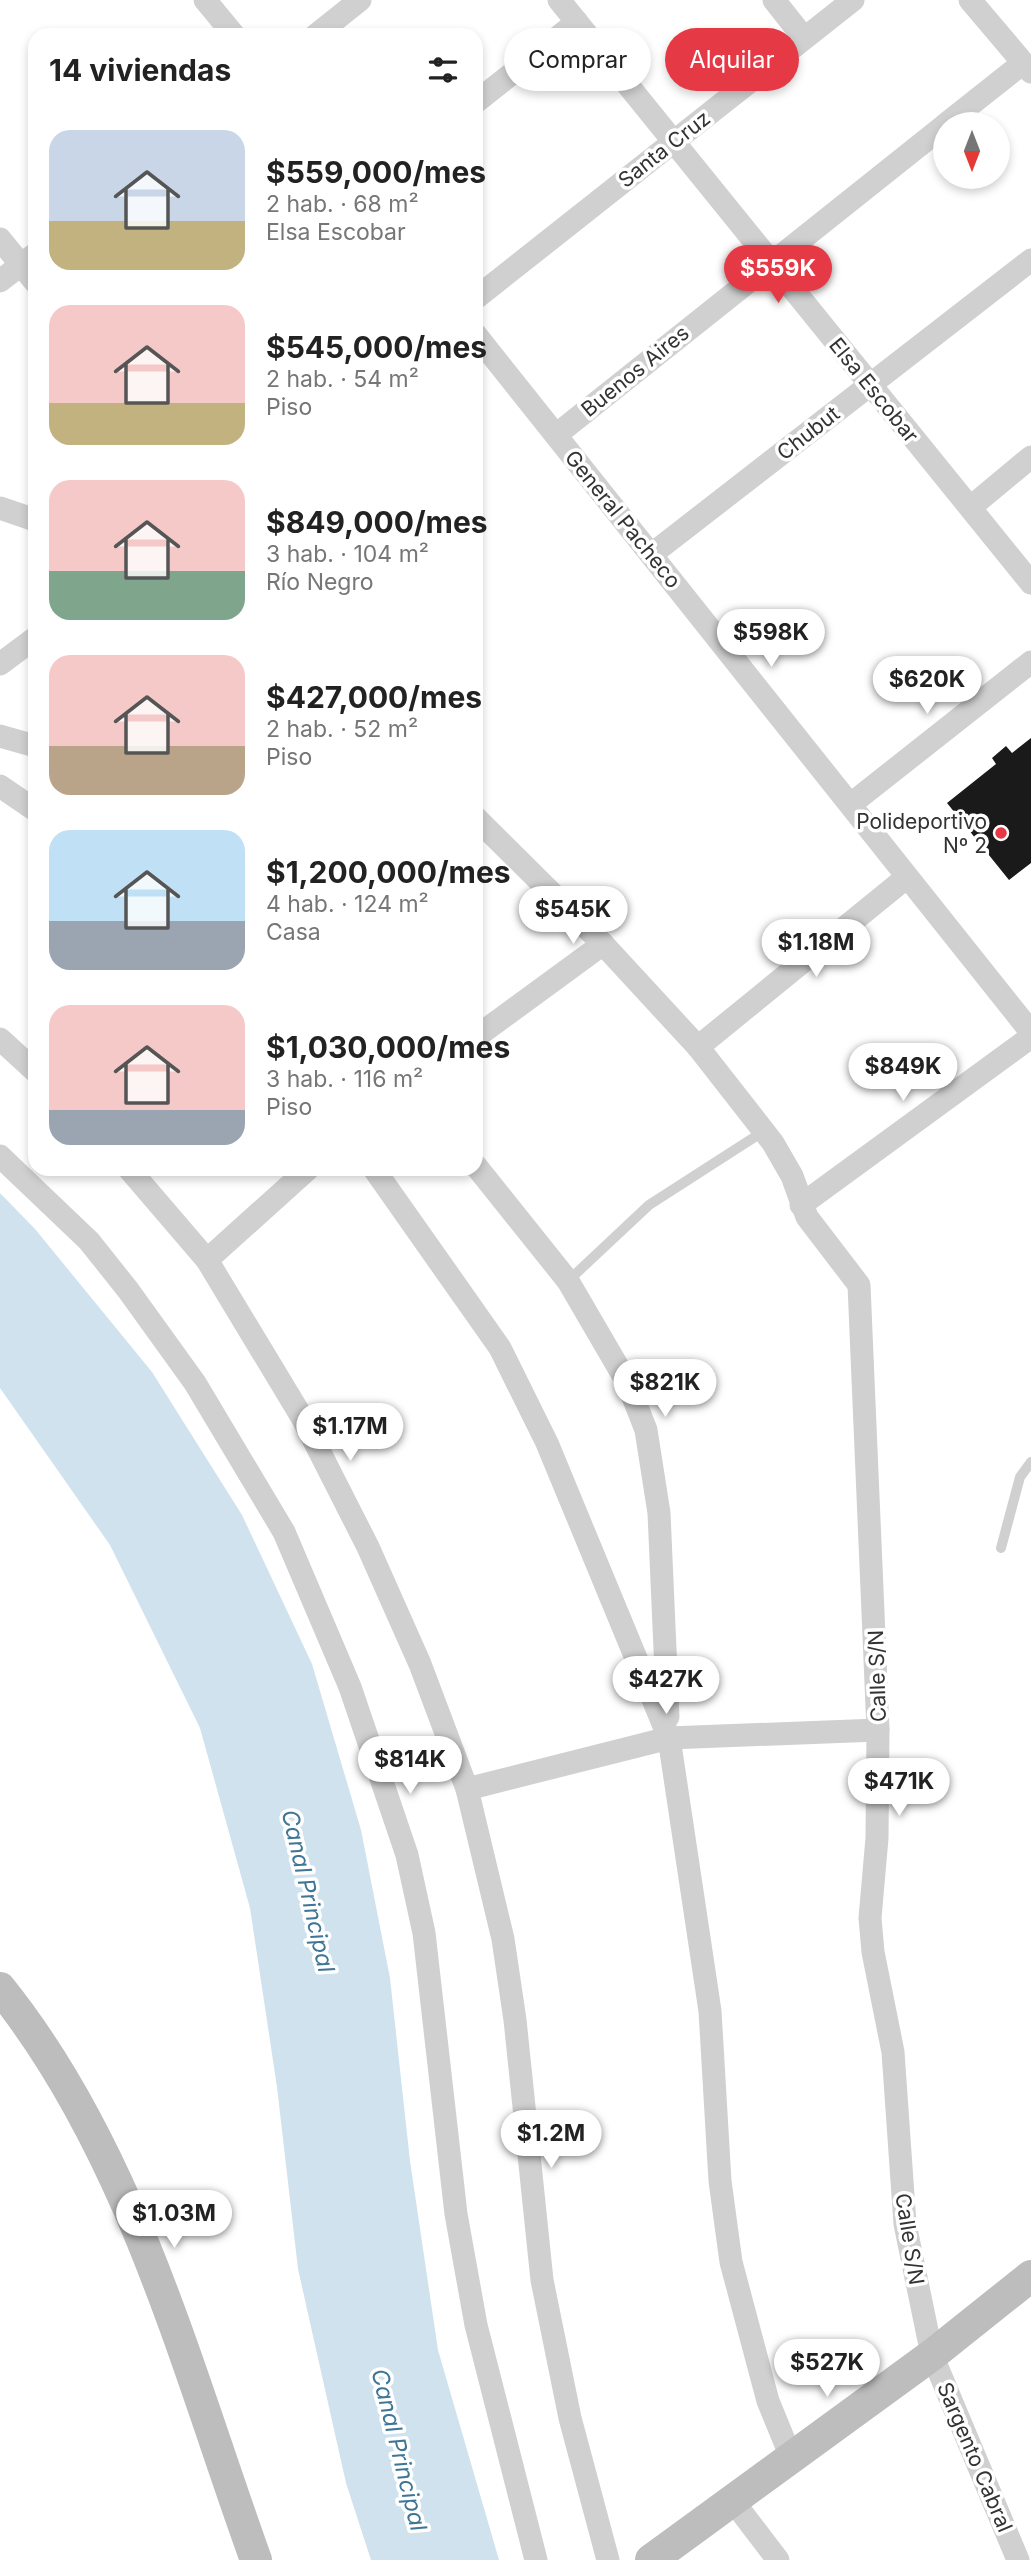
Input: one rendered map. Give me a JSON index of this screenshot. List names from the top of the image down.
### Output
{
  "streets": {
    "street": [
      "Santa Cruz",
      "Buenos Aires",
      "Elsa Escobar",
      "Chubut",
      "General Pacheco",
      "Calle S/N",
      "Sargento Cabral"
    ]
  },
  "crossings": [
    ["Santa Cruz", "Elsa Escobar"],
    ["Buenos Aires", "Elsa Escobar"],
    ["Buenos Aires", "General Pacheco"],
    ["Elsa Escobar", "Chubut"],
    ["Chubut", "General Pacheco"],
    ["Calle S/N", "Sargento Cabral"]
  ],
  "water": ["Canal Principal"],
  "places": ["Polideportivo Nº 2"],
  "north": "bottom",
  "page": {
    "chip": ["Comprar", "Alquilar"],
    "heading": "14 viviendas",
    "list": [
      {
        "name": "$559,000/mes",
        "note": "2 hab. · 68 m² · Elsa Escobar"
      },
      {
        "name": "$545,000/mes",
        "note": "2 hab. · 54 m² · Piso"
      },
      {
        "name": "$849,000/mes",
        "note": "3 hab. · 104 m² · Río Negro"
      },
      {
        "name": "$427,000/mes",
        "note": "2 hab. · 52 m² · Piso"
      },
      {
        "name": "$1,200,000/mes",
        "note": "4 hab. · 124 m² · Casa"
      },
      {
        "name": "$1,030,000/mes",
        "note": "3 hab. · 116 m² · Piso"
      }
    ],
    "price": [
      "$559K",
      "$598K",
      "$620K",
      "$545K",
      "$1.18M",
      "$849K",
      "$821K",
      "$1.17M",
      "$427K",
      "$814K",
      "$471K",
      "$1.2M",
      "$1.03M",
      "$527K"
    ]
  }
}
